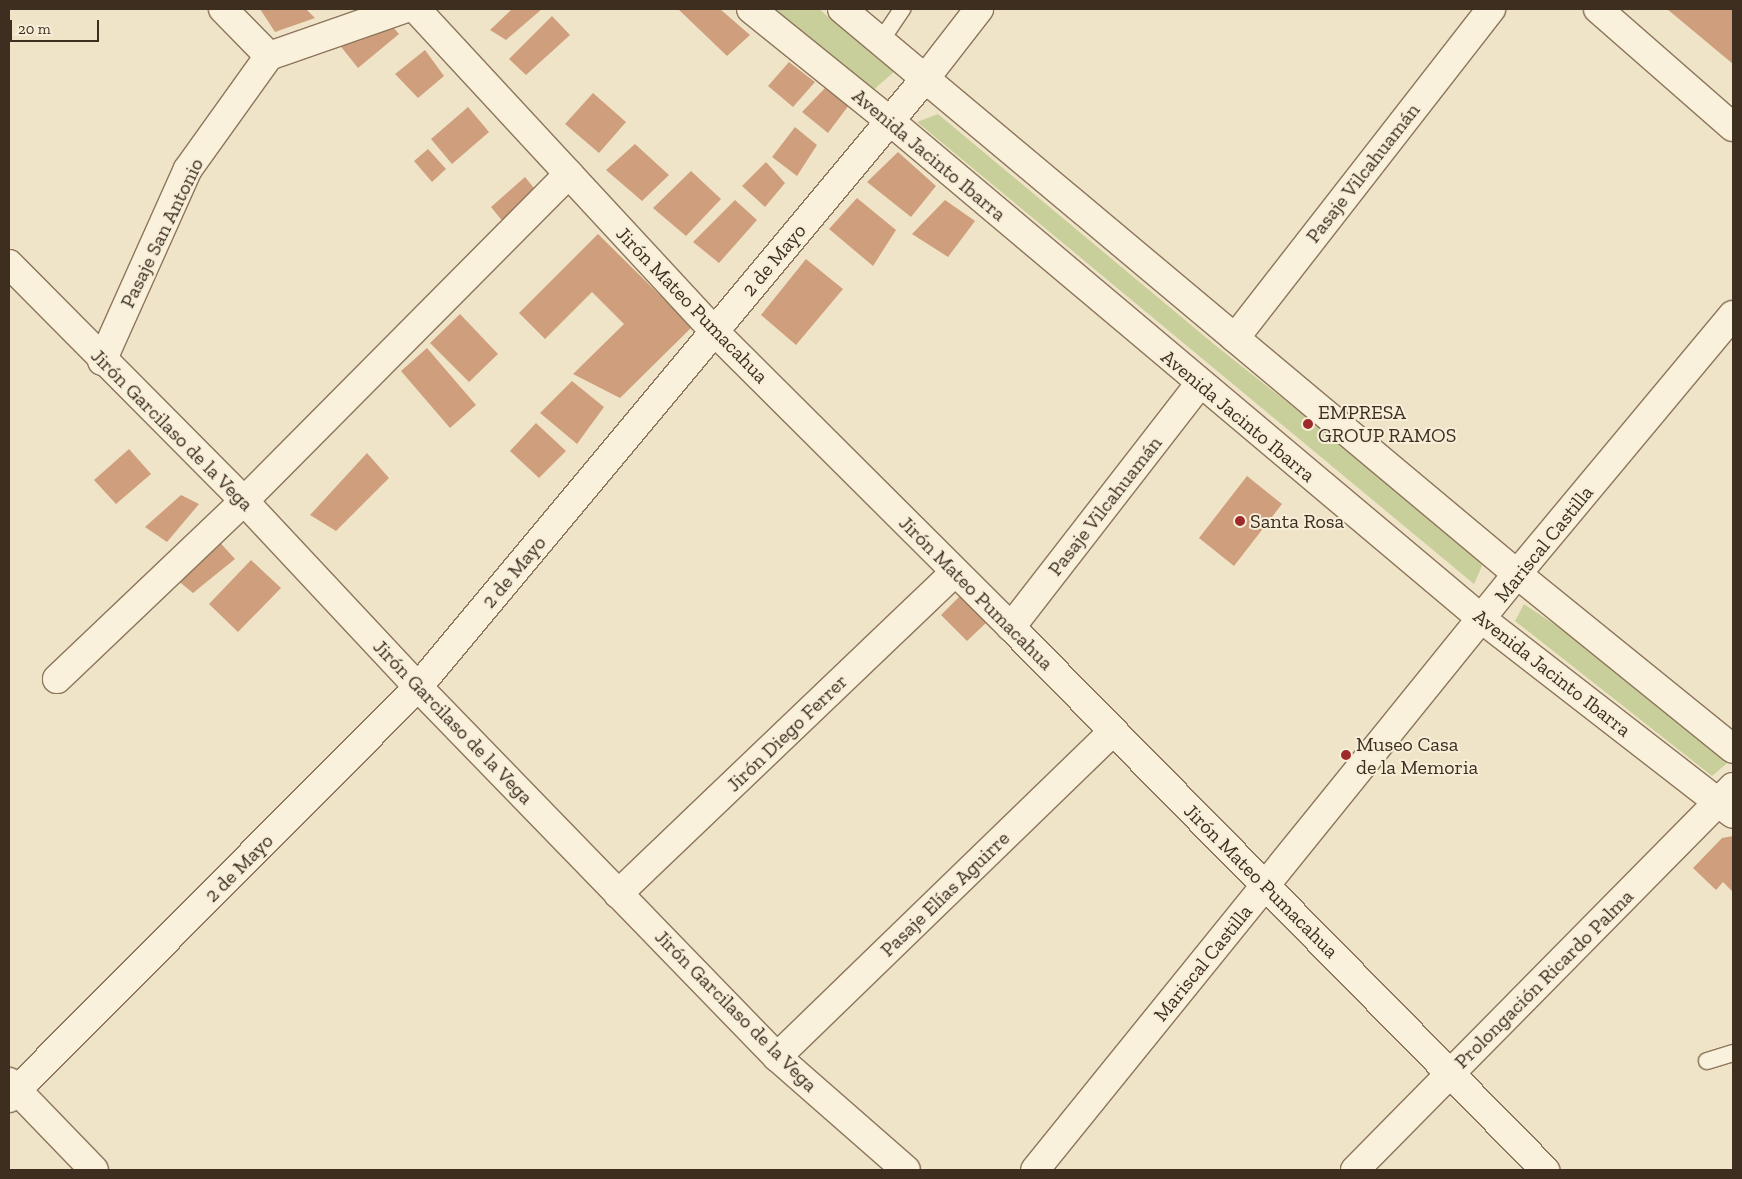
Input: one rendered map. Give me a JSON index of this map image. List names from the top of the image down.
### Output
{
  "streets": {
    "street": [
      "Avenida Jacinto Ibarra",
      "Pasaje Vilcahuamán",
      "Pasaje San Antonio",
      "2 de Mayo",
      "Jirón Mateo Pumacahua",
      "Jirón Garcilaso de la Vega",
      "Mariscal Castilla",
      "Jirón Diego Ferrer",
      "Pasaje Elías Aguirre",
      "Prolongación Ricardo Palma"
    ]
  },
  "crossings": [
    ["Avenida Jacinto Ibarra", "Pasaje Vilcahuamán"],
    ["Avenida Jacinto Ibarra", "2 de Mayo"],
    ["Avenida Jacinto Ibarra", "Mariscal Castilla"],
    ["Avenida Jacinto Ibarra", "Prolongación Ricardo Palma"],
    ["Pasaje Vilcahuamán", "Jirón Mateo Pumacahua"],
    ["Pasaje San Antonio", "Jirón Garcilaso de la Vega"],
    ["2 de Mayo", "Jirón Mateo Pumacahua"],
    ["2 de Mayo", "Jirón Garcilaso de la Vega"],
    ["Jirón Mateo Pumacahua", "Mariscal Castilla"],
    ["Jirón Mateo Pumacahua", "Jirón Diego Ferrer"],
    ["Jirón Mateo Pumacahua", "Pasaje Elías Aguirre"],
    ["Jirón Mateo Pumacahua", "Prolongación Ricardo Palma"],
    ["Jirón Garcilaso de la Vega", "Jirón Diego Ferrer"],
    ["Jirón Garcilaso de la Vega", "Pasaje Elías Aguirre"]
  ],
  "places": ["EMPRESA GROUP RAMOS", "Santa Rosa", "Museo Casa de la Memoria"],
  "scale_bar": "20 m"
}
